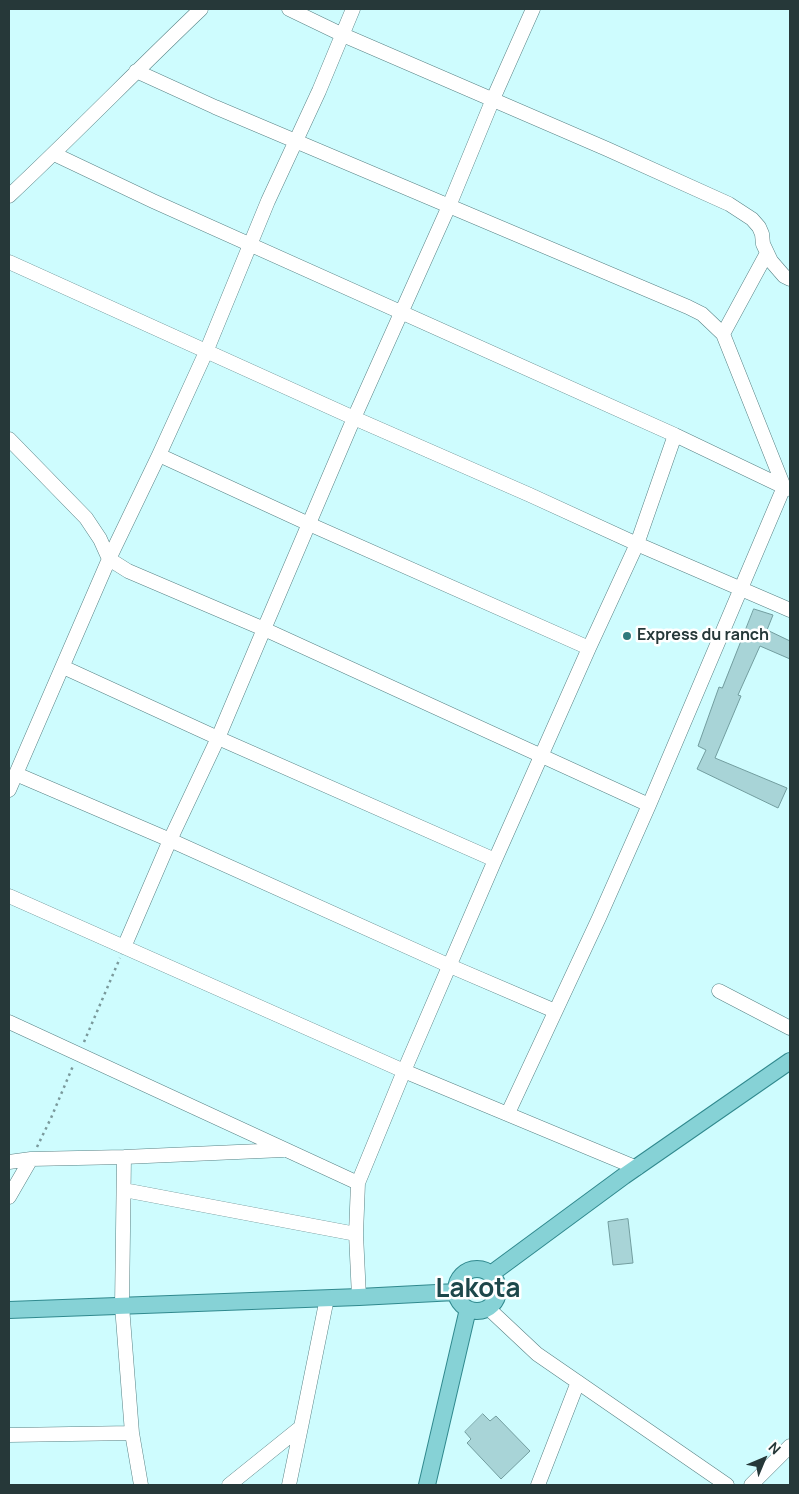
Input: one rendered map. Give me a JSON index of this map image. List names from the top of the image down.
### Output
{
  "districts": ["Lakota"],
  "places": ["Express du ranch"],
  "north": "top right"
}
